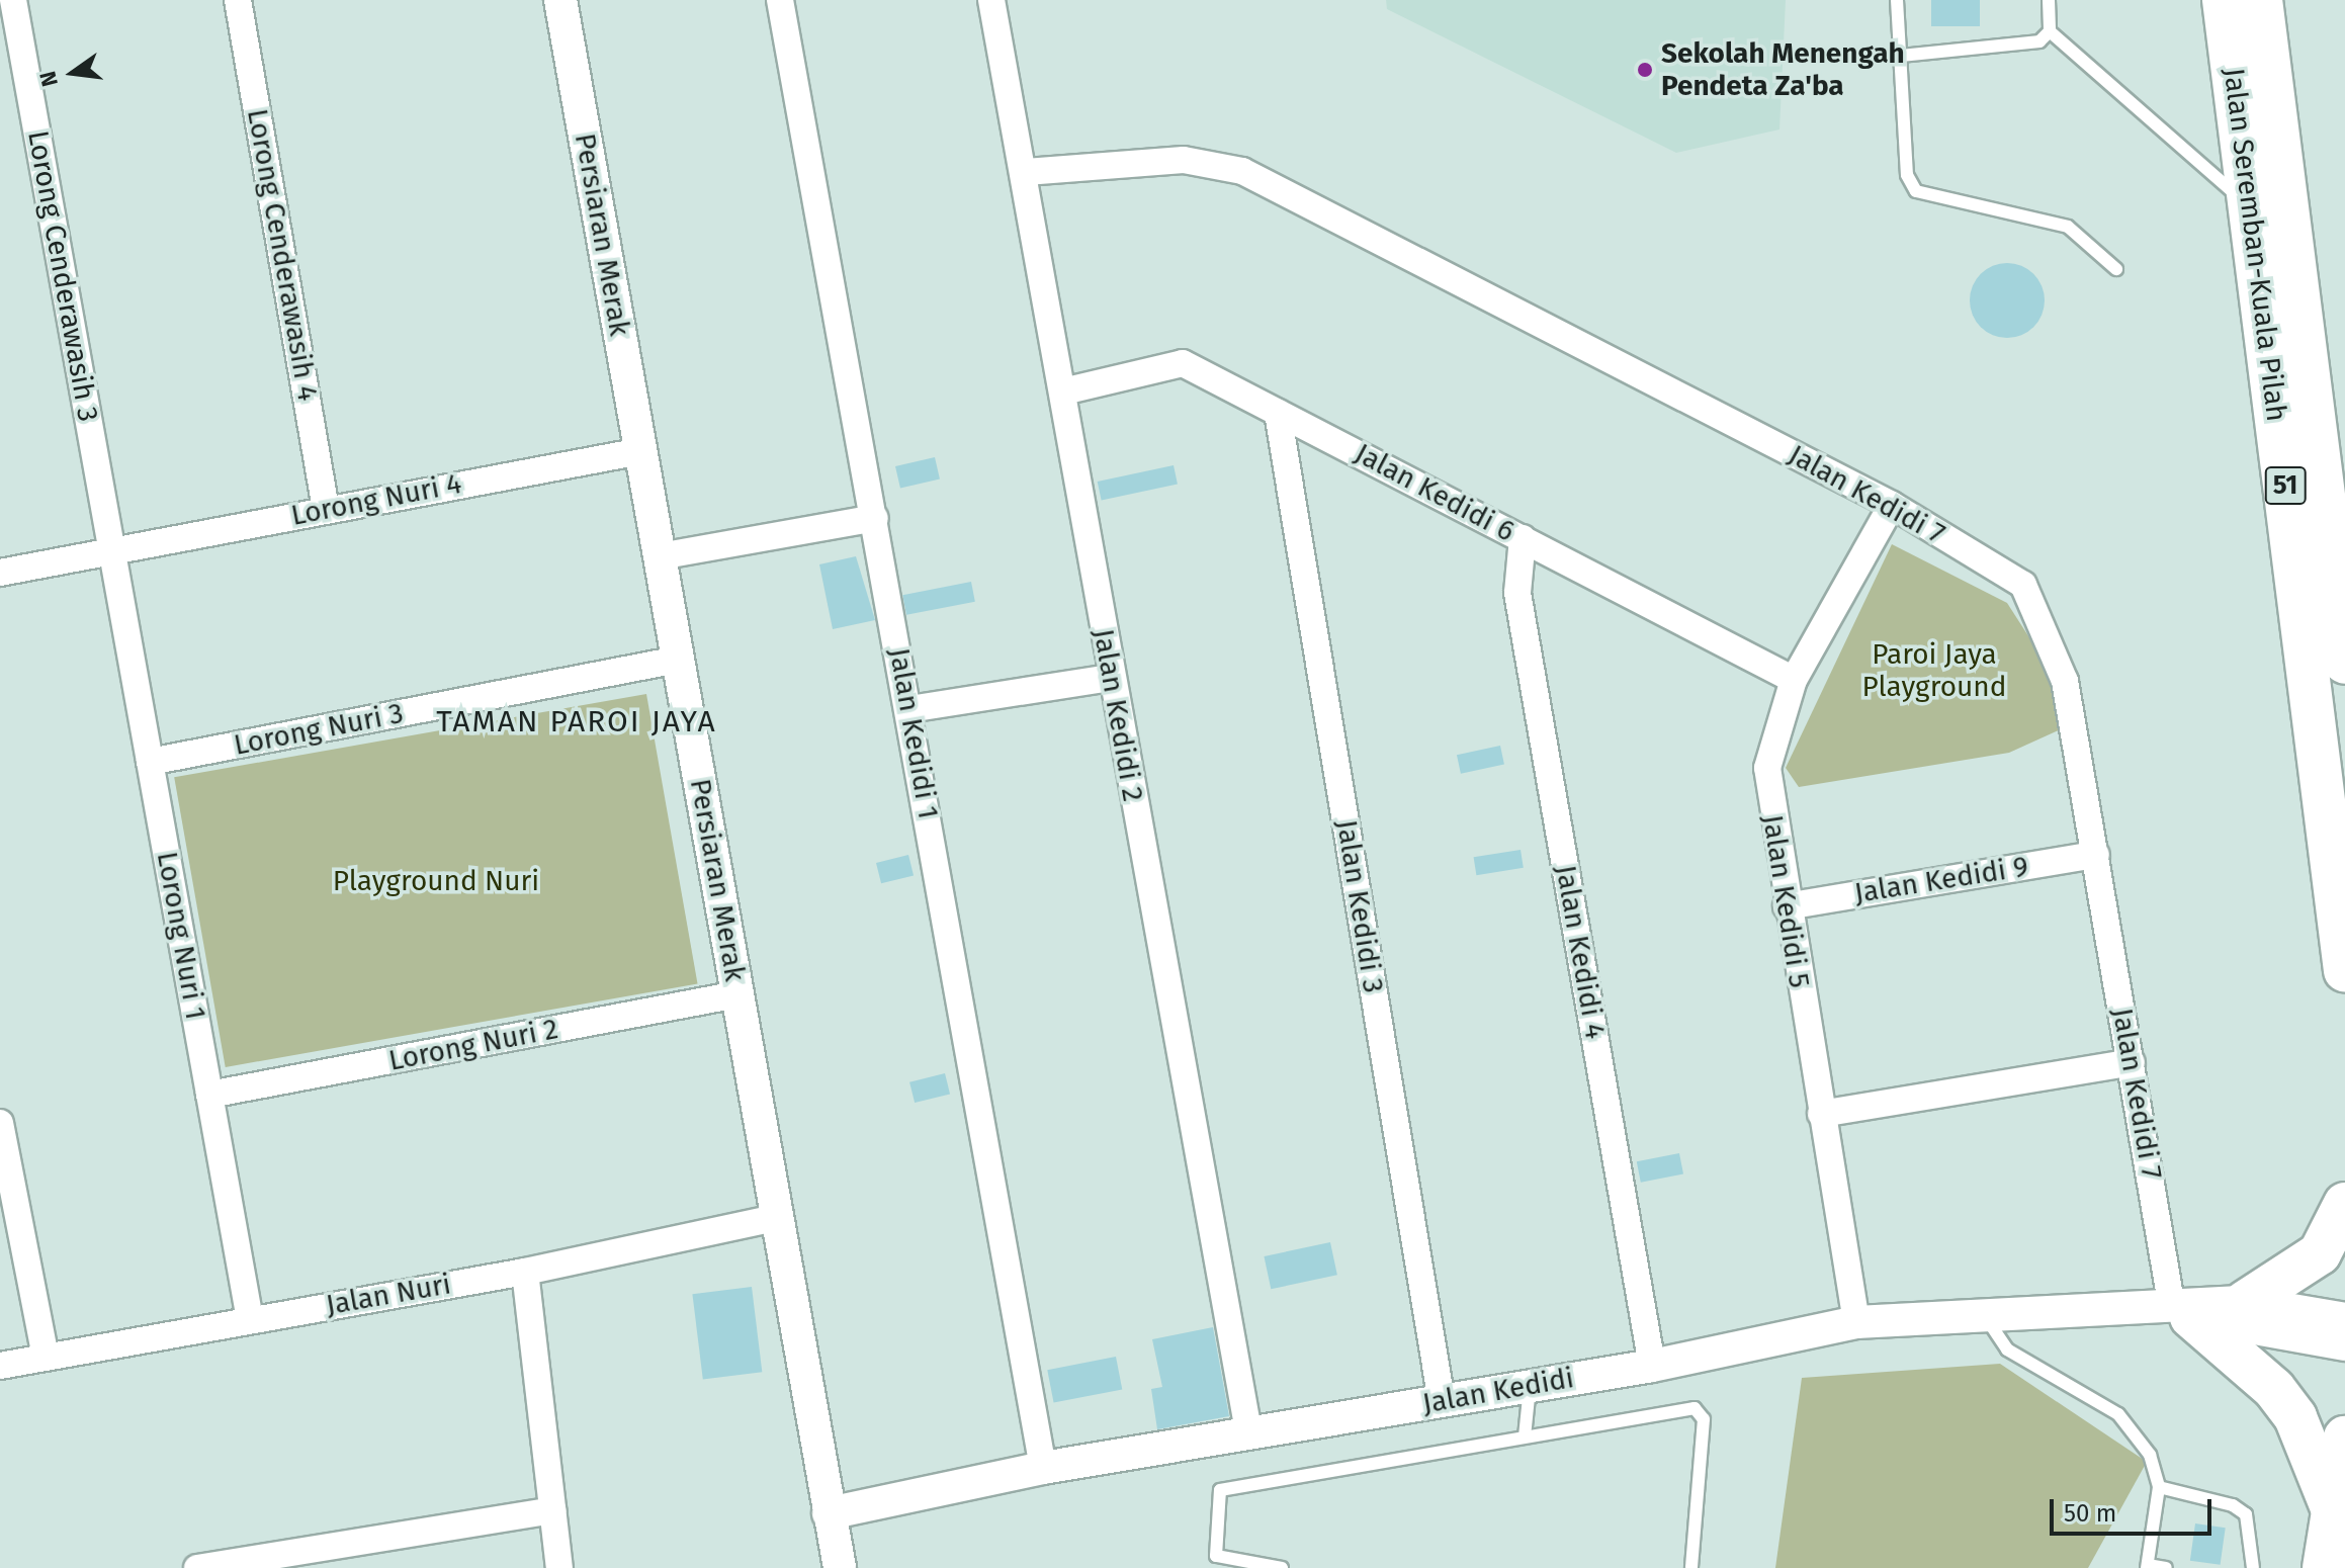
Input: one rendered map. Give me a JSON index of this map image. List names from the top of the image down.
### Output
{
  "streets": {
    "highway": ["Jalan Seremban-Kuala Pilah", "51"],
    "street": [
      "Persiaran Merak",
      "Lorong Cenderawasih 4",
      "Lorong Cenderawasih 3",
      "Jalan Kedidi 6",
      "Jalan Kedidi 7",
      "Lorong Nuri 4",
      "Jalan Kedidi 2",
      "Lorong Nuri 3",
      "Jalan Kedidi 1",
      "Jalan Kedidi 9",
      "Jalan Kedidi 5",
      "Jalan Kedidi 3",
      "Lorong Nuri 1",
      "Jalan Kedidi 4",
      "Lorong Nuri 2",
      "Jalan Nuri",
      "Jalan Kedidi"
    ]
  },
  "crossings": [
    ["Persiaran Merak", "Lorong Nuri 4"],
    ["Persiaran Merak", "Lorong Nuri 3"],
    ["Persiaran Merak", "Lorong Nuri 2"],
    ["Persiaran Merak", "Jalan Nuri"],
    ["Persiaran Merak", "Jalan Kedidi"],
    ["Lorong Cenderawasih 4", "Lorong Nuri 4"],
    ["Lorong Cenderawasih 3", "Lorong Nuri 4"],
    ["Lorong Cenderawasih 3", "Lorong Nuri 1"],
    ["Jalan Kedidi 6", "Jalan Kedidi 2"],
    ["Jalan Kedidi 6", "Jalan Kedidi 5"],
    ["Jalan Kedidi 6", "Jalan Kedidi 3"],
    ["Jalan Kedidi 6", "Jalan Kedidi 4"],
    ["Jalan Kedidi 7", "Jalan Kedidi 2"],
    ["Jalan Kedidi 7", "Jalan Kedidi 9"],
    ["Jalan Kedidi 7", "Jalan Kedidi 5"],
    ["Jalan Kedidi 7", "Jalan Kedidi"],
    ["Lorong Nuri 4", "Lorong Nuri 1"],
    ["Jalan Kedidi 2", "Jalan Kedidi"],
    ["Lorong Nuri 3", "Lorong Nuri 1"],
    ["Jalan Kedidi 1", "Jalan Kedidi"],
    ["Jalan Kedidi 9", "Jalan Kedidi 5"],
    ["Jalan Kedidi 5", "Jalan Kedidi"],
    ["Jalan Kedidi 3", "Jalan Kedidi"],
    ["Lorong Nuri 1", "Lorong Nuri 2"],
    ["Lorong Nuri 1", "Jalan Nuri"],
    ["Jalan Kedidi 4", "Jalan Kedidi"]
  ],
  "districts": ["TAMAN PAROI JAYA"],
  "parks": ["Paroi Jaya Playground", "Playground Nuri"],
  "places": ["Sekolah Menengah Pendeta Za'ba"],
  "scale_bar": "50 m",
  "north": "left"
}
